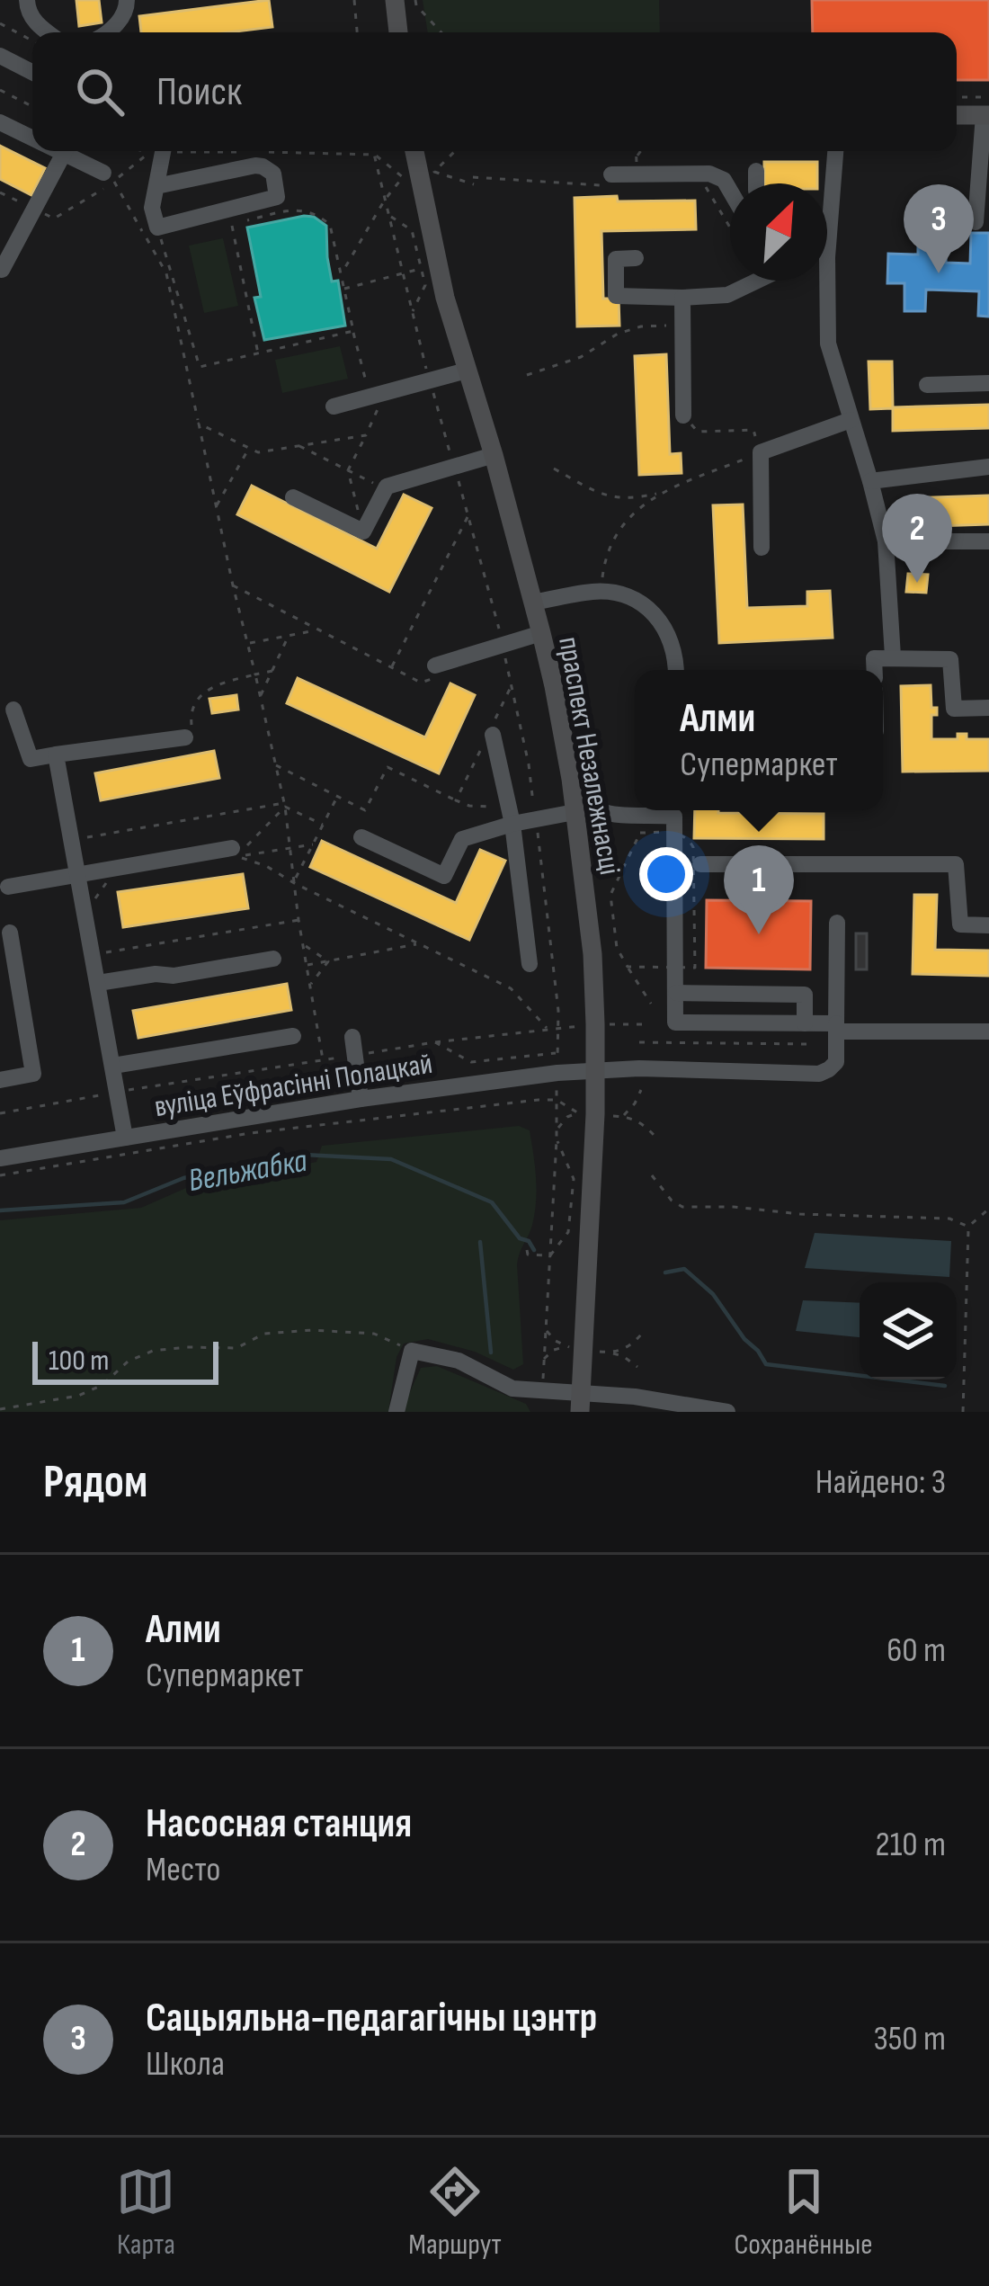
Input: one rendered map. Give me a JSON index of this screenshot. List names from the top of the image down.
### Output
{
  "streets": {
    "main road": ["праспект Незалежнасці"],
    "street": ["вуліца Еўфрасінні Полацкай"]
  },
  "crossings": [
    ["праспект Незалежнасці", "вуліца Еўфрасінні Полацкай"]
  ],
  "water": ["Вельжабка"],
  "scale_bar": "100 m",
  "north": "top right",
  "page": {
    "search": "Поиск",
    "pins": ["3", "2", "1"],
    "popup": ["Алми", "Супермаркет"],
    "scale": "100 m",
    "heading": ["Рядом", "Найдено: 3"],
    "list": [
      {
        "mark": "1",
        "name": "Алми",
        "note": "Супермаркет",
        "value": "60 m"
      },
      {
        "mark": "2",
        "name": "Насосная станция",
        "note": "Место",
        "value": "210 m"
      },
      {
        "mark": "3",
        "name": "Сацыяльна-педагагічны цэнтр",
        "note": "Школа",
        "value": "350 m"
      }
    ],
    "nav": ["Карта", "Маршрут", "Сохранённые"]
  }
}
